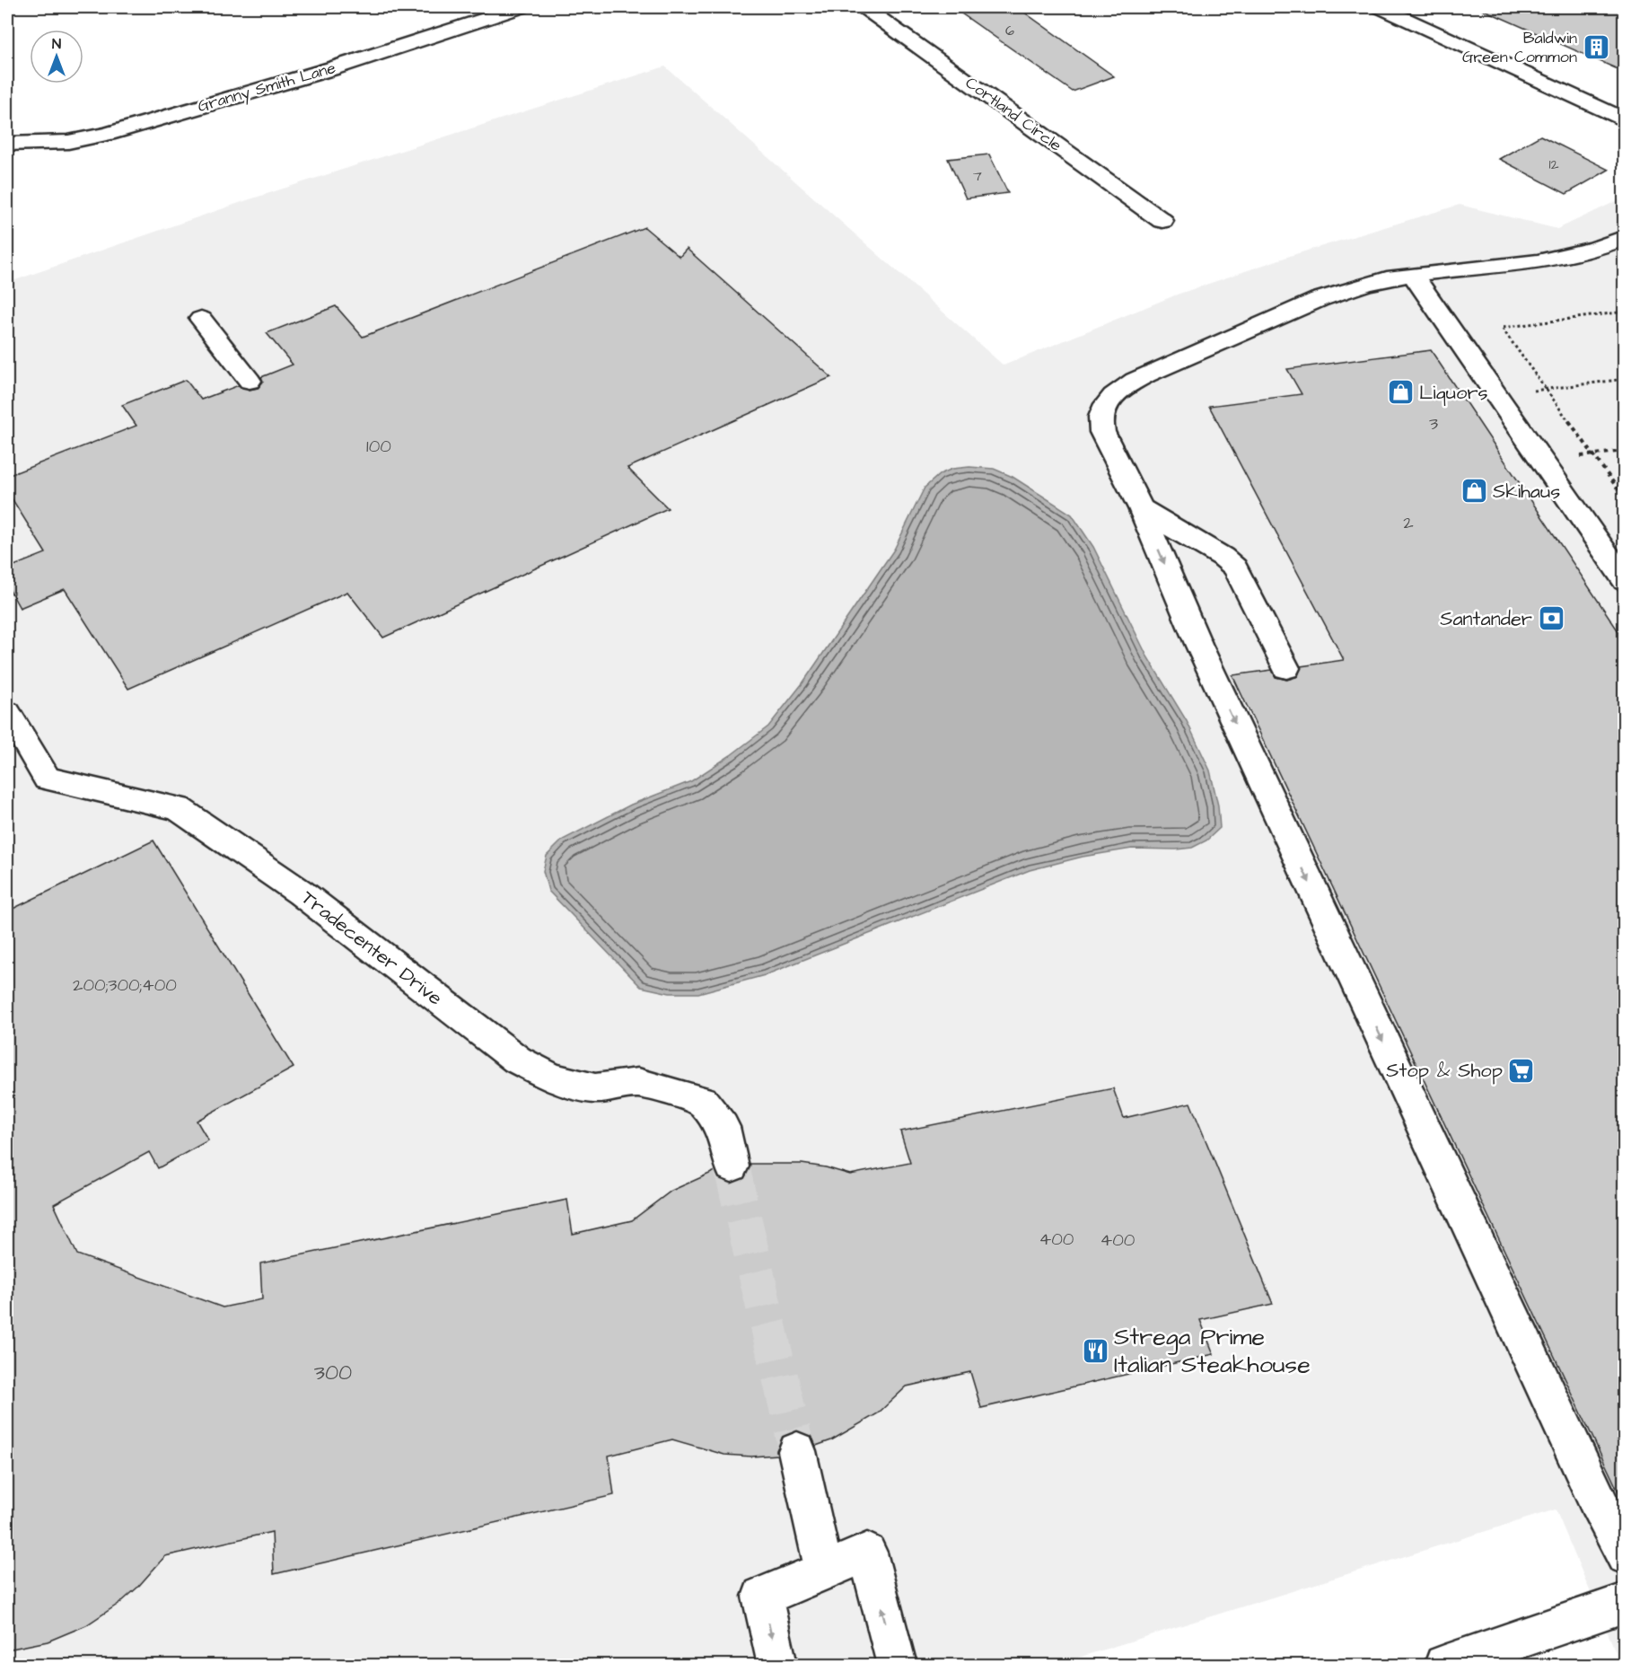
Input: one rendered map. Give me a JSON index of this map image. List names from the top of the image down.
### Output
{
  "streets": {
    "street": ["Granny Smith Lane", "Cortland Circle", "Tradecenter Drive"]
  },
  "places": {
    "building": ["Baldwin Green Common"],
    "shop": ["Liquors", "Skihaus"],
    "bank": ["Santander"],
    "supermarket": ["Stop & Shop"],
    "restaurant": ["Strega Prime Italian Steakhouse"]
  },
  "house_numbers": [
    "6",
    "12",
    "7",
    "3",
    "100",
    "2",
    "200;300;400",
    "400",
    "400",
    "300"
  ],
  "north": "top"
}
